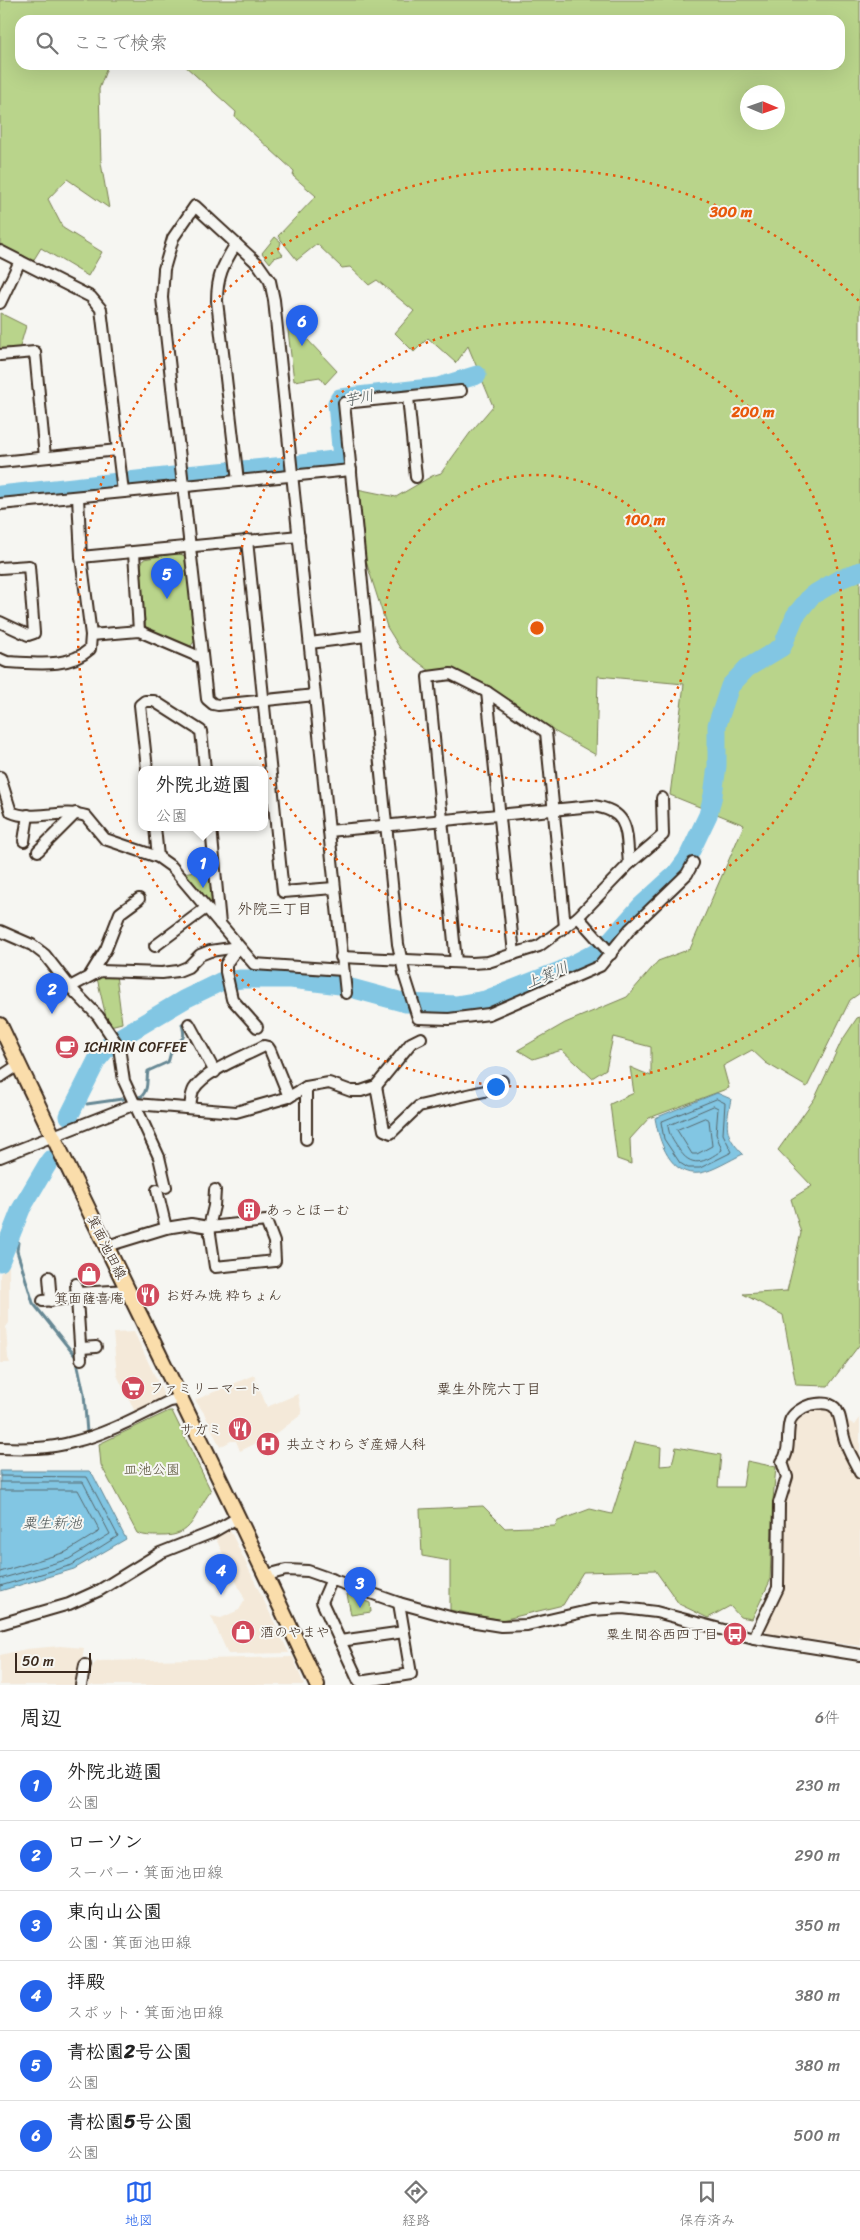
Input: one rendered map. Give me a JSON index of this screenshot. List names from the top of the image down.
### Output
{
  "streets": {
    "main road": ["箕面池田線"]
  },
  "districts": ["外院三丁目", "粟生外院六丁目"],
  "water": ["芋川", "上箕川", "粟生新池"],
  "parks": ["皿池公園"],
  "places": {
    "cafe": ["ICHIRIN COFFEE"],
    "building": ["あっとほーむ"],
    "shop": ["箕面薩喜庵", "酒のやまや"],
    "restaurant": ["お好み焼 粋ちょん", "サガミ"],
    "supermarket": ["ファミリーマート"],
    "hospital": ["共立さわらぎ産婦人科"],
    "bus stop": ["粟生間谷西四丁目"]
  },
  "scale_bar": "50 m",
  "north": "right",
  "page": {
    "search": "ここで検索",
    "pins": [
      "6",
      "5",
      "1",
      "2",
      "4",
      "3"
    ],
    "popup": ["外院北遊園", "公園"],
    "scale": "50 m",
    "heading": ["周辺", "6件"],
    "list": [
      {
        "mark": "1",
        "name": "外院北遊園",
        "note": "公園",
        "value": "230 m"
      },
      {
        "mark": "2",
        "name": "ローソン",
        "note": "スーパー · 箕面池田線",
        "value": "290 m"
      },
      {
        "mark": "3",
        "name": "東向山公園",
        "note": "公園 · 箕面池田線",
        "value": "350 m"
      },
      {
        "mark": "4",
        "name": "拝殿",
        "note": "スポット · 箕面池田線",
        "value": "380 m"
      },
      {
        "mark": "5",
        "name": "青松園2号公園",
        "note": "公園",
        "value": "380 m"
      },
      {
        "mark": "6",
        "name": "青松園5号公園",
        "note": "公園",
        "value": "500 m"
      }
    ],
    "nav": ["地図", "経路", "保存済み"]
  },
  "rings": ["300 m", "200 m", "100 m"]
}
